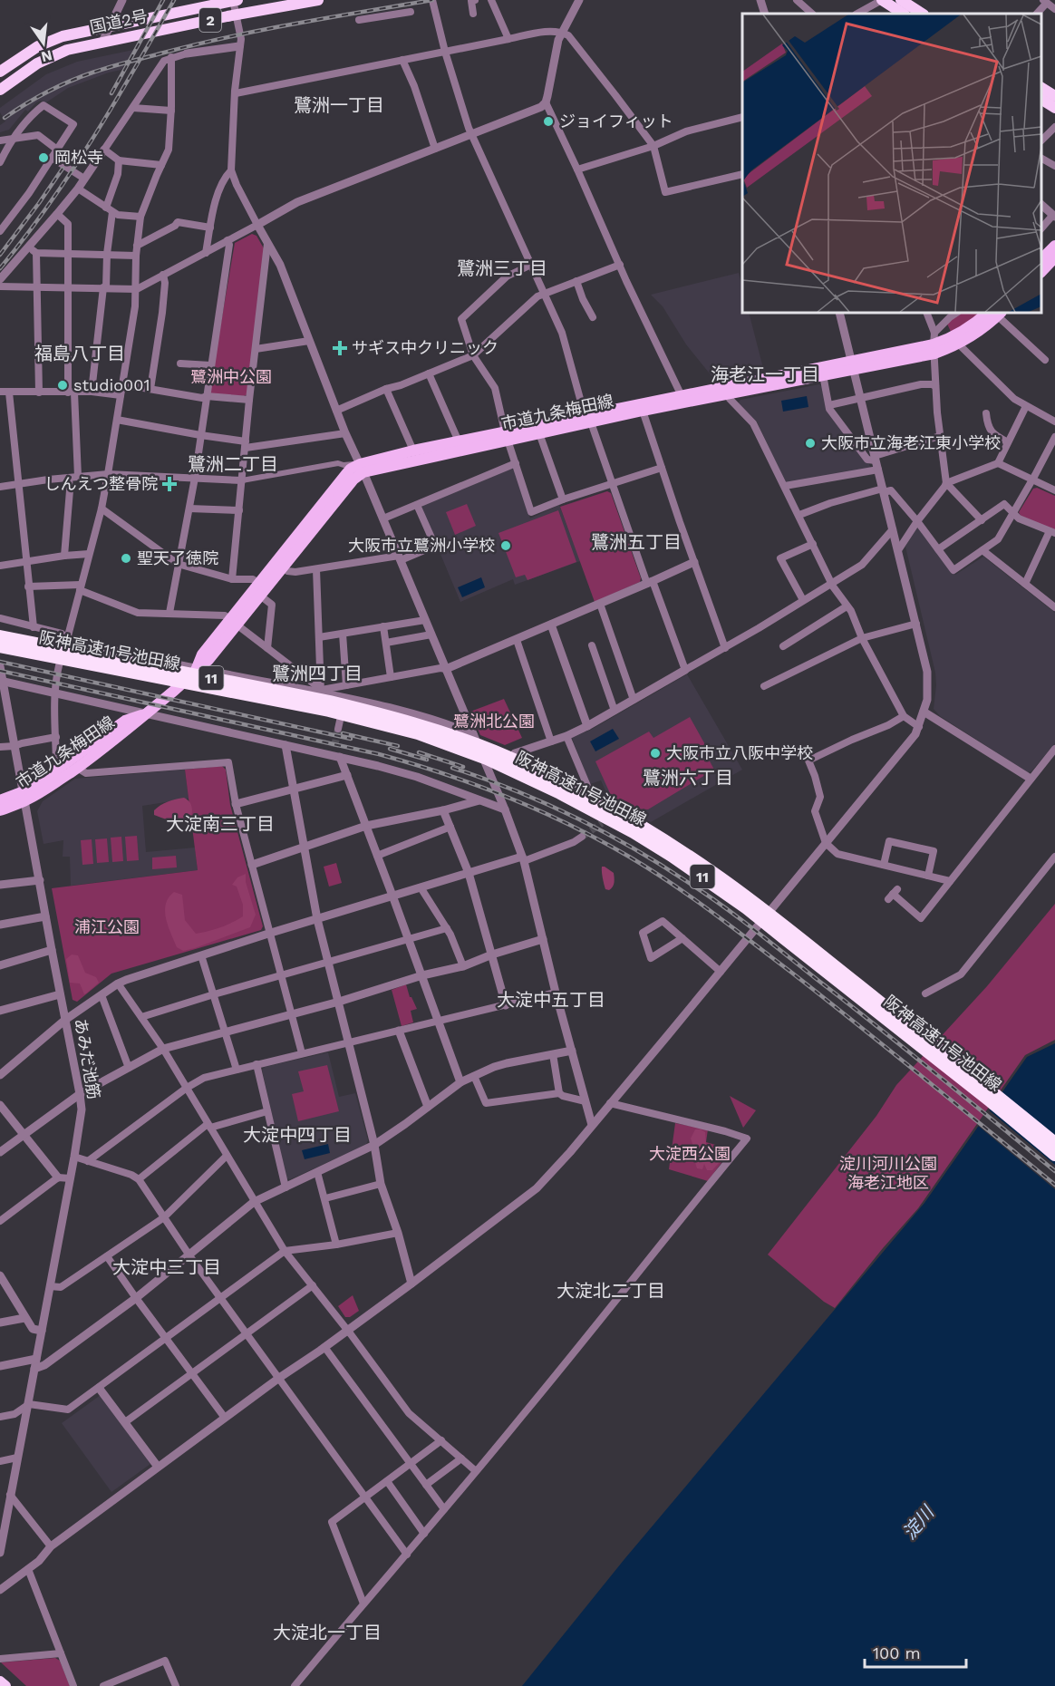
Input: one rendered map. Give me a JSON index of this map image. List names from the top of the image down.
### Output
{
  "streets": {
    "highway": [
      "2",
      "国道2号",
      "阪神高速11号池田線",
      "11"
    ],
    "main road": ["市道九条梅田線"],
    "street": ["あみだ池筋"]
  },
  "crossings": [
    ["市道九条梅田線", "11"],
    ["市道九条梅田線", "あみだ池筋"],
    ["阪神高速11号池田線", "11"]
  ],
  "districts": [
    "鷺洲一丁目",
    "鷺洲三丁目",
    "福島八丁目",
    "海老江一丁目",
    "鷺洲二丁目",
    "鷺洲五丁目",
    "鷺洲四丁目",
    "鷺洲六丁目",
    "大淀南三丁目",
    "大淀中五丁目",
    "大淀中四丁目",
    "大淀中三丁目",
    "大淀北二丁目",
    "大淀北一丁目"
  ],
  "water": ["淀川"],
  "parks": [
    "鷺洲中公園",
    "鷺洲北公園",
    "浦江公園",
    "大淀西公園",
    "淀川河川公園 海老江地区"
  ],
  "places": {
    "other": [
      "ジョイフィット",
      "岡松寺",
      "studio001",
      "大阪市立海老江東小学校",
      "大阪市立鷺洲小学校",
      "聖天了徳院",
      "大阪市立八阪中学校"
    ],
    "health": ["サギス中クリニック", "しんえつ整骨院"]
  },
  "scale_bar": "100 m",
  "north": "bottom"
}
